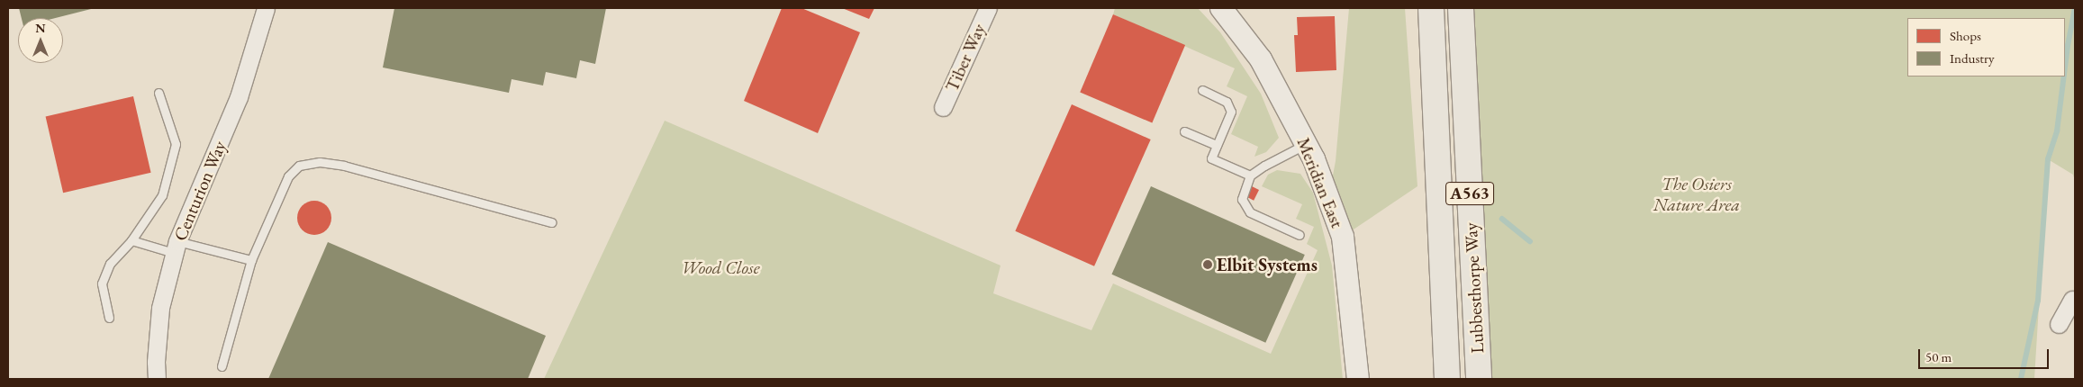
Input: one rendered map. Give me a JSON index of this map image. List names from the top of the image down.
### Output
{
  "streets": {
    "highway": ["A563", "Lubbesthorpe Way"],
    "street": ["Tiber Way", "Meridian East", "Centurion Way"]
  },
  "parks": ["The Osiers Nature Area", "Wood Close"],
  "places": ["Elbit Systems"],
  "legend": ["Shops", "Industry"],
  "scale_bar": "50 m",
  "north": "top"
}
